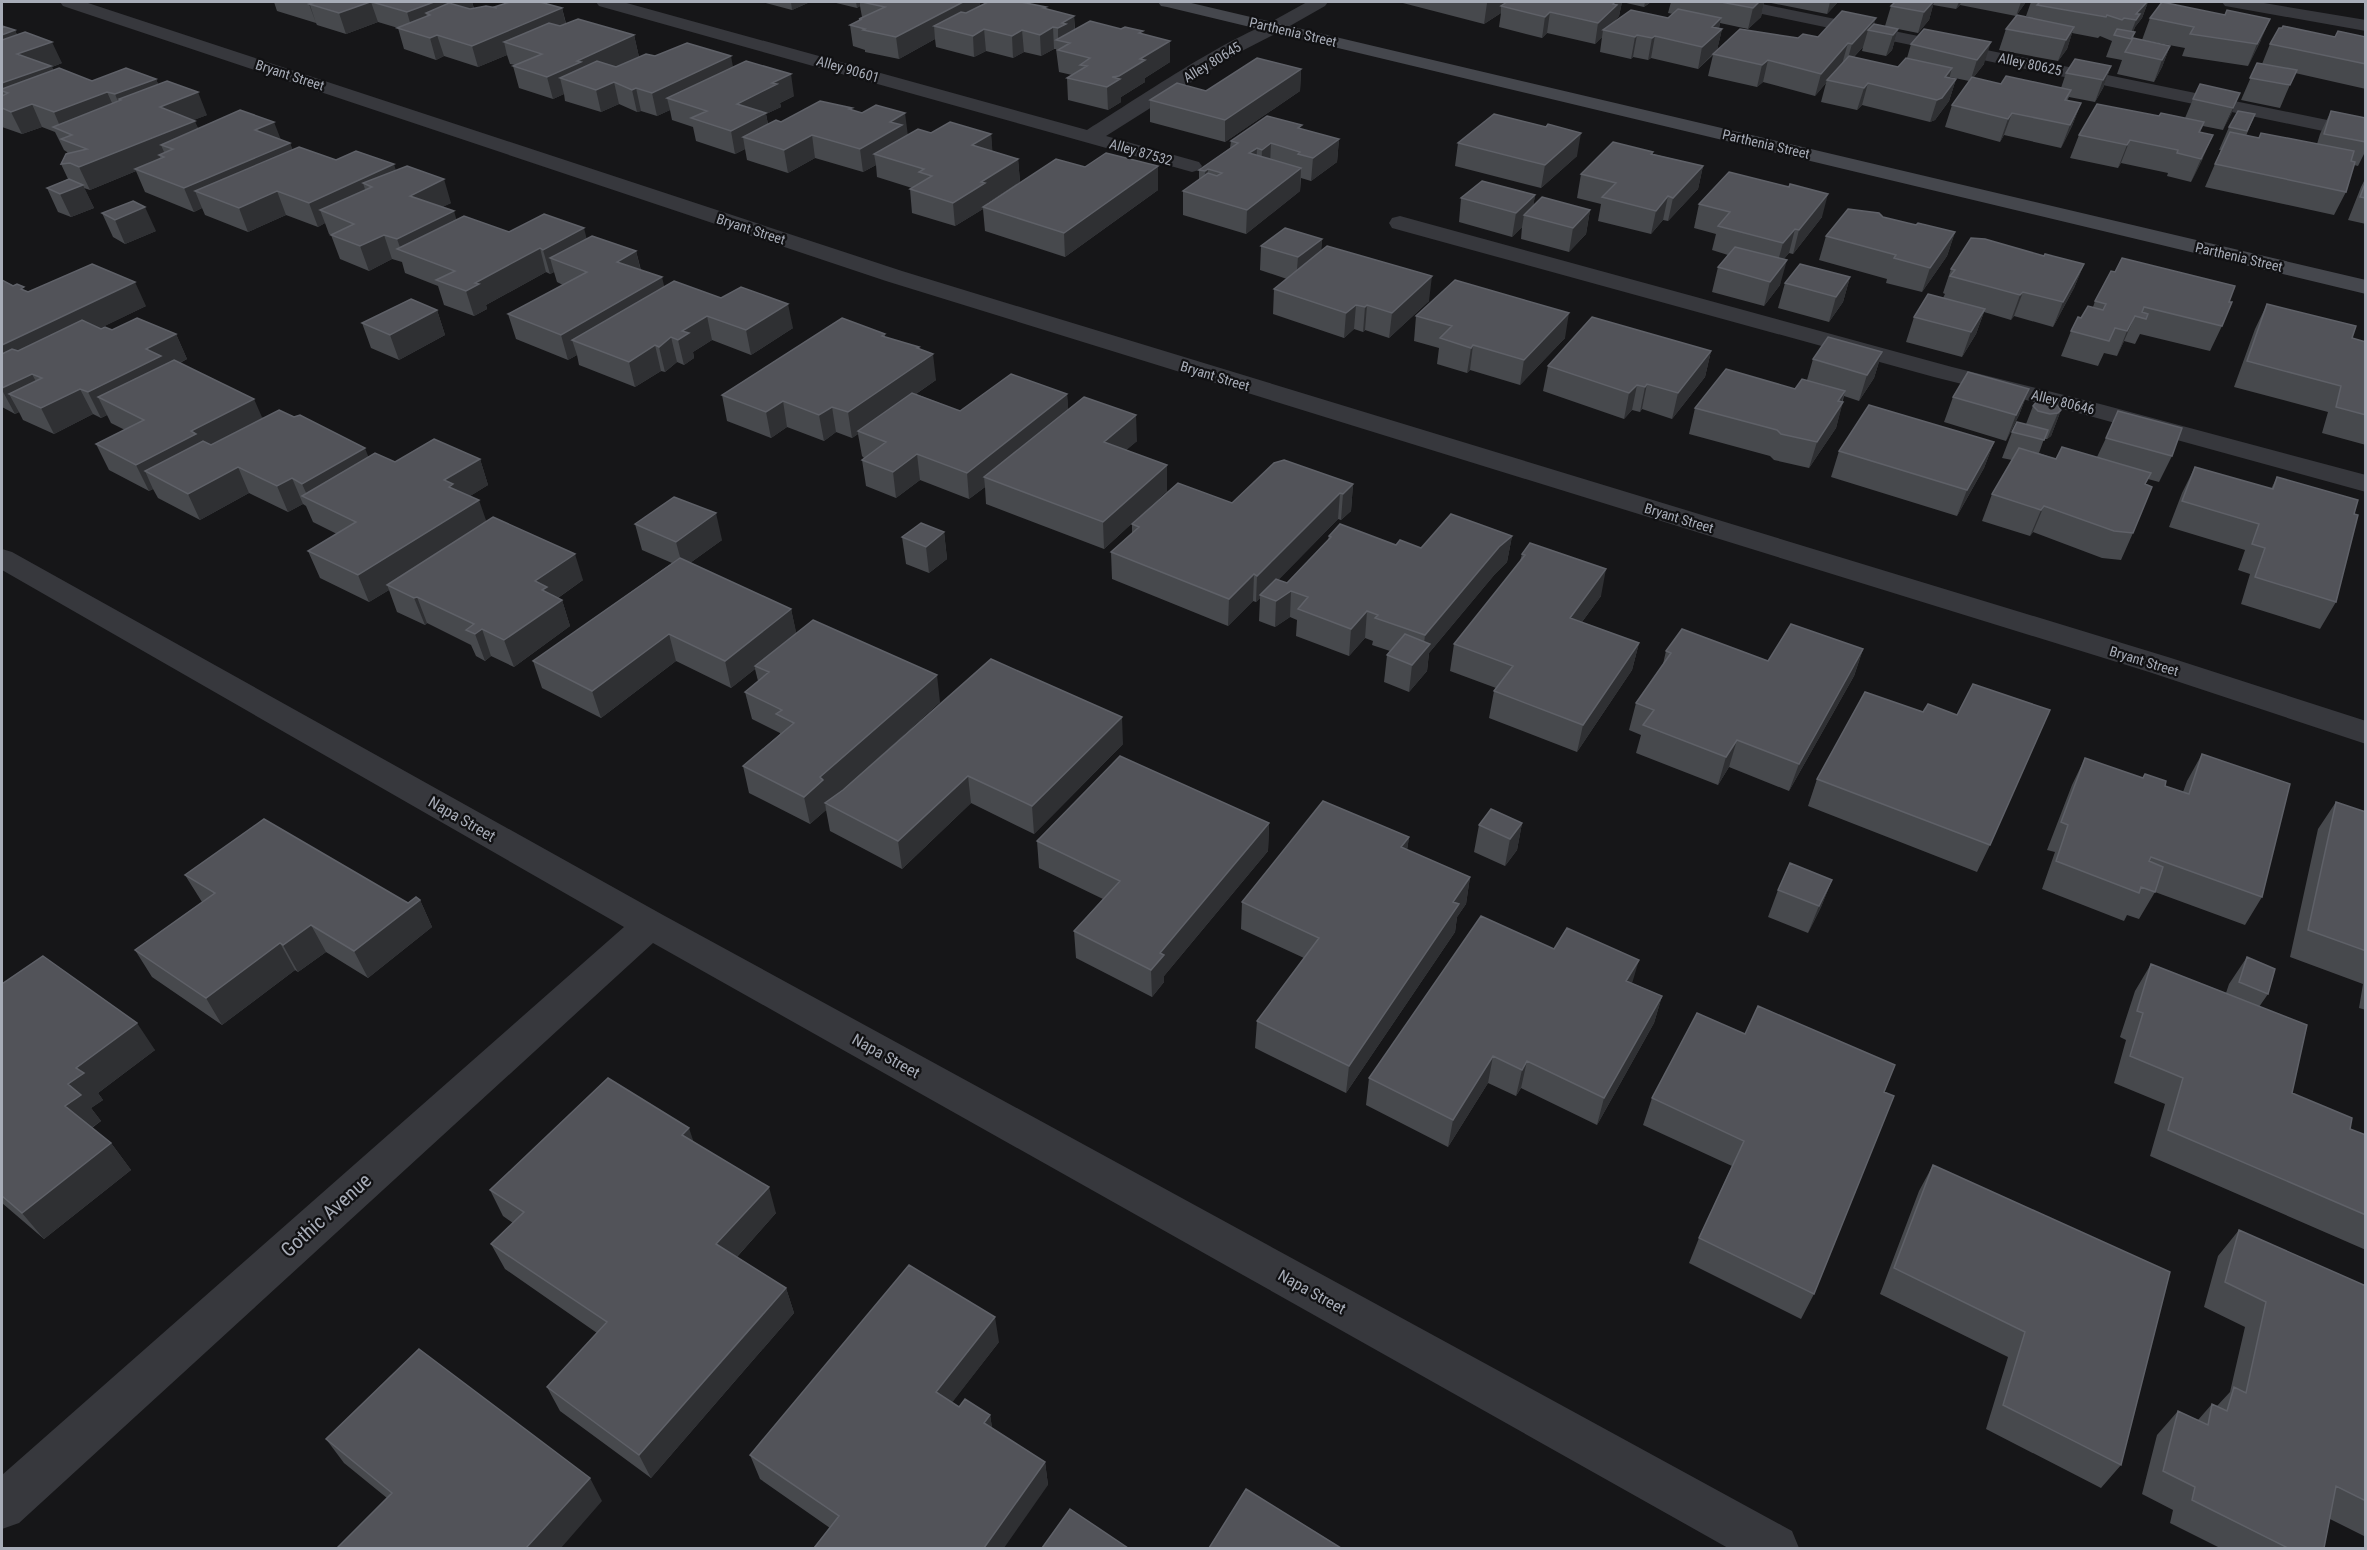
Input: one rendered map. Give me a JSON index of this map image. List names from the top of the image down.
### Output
{
  "streets": {
    "main road": ["Parthenia Street"],
    "street": [
      "Alley 80645",
      "Alley 80625",
      "Alley 90601",
      "Bryant Street",
      "Alley 87532",
      "Alley 80646",
      "Napa Street",
      "Gothic Avenue"
    ]
  },
  "crossings": [
    ["Parthenia Street", "Alley 80645"],
    ["Alley 80645", "Alley 90601"],
    ["Alley 80645", "Alley 87532"],
    ["Alley 90601", "Alley 87532"],
    ["Napa Street", "Gothic Avenue"]
  ]
}
